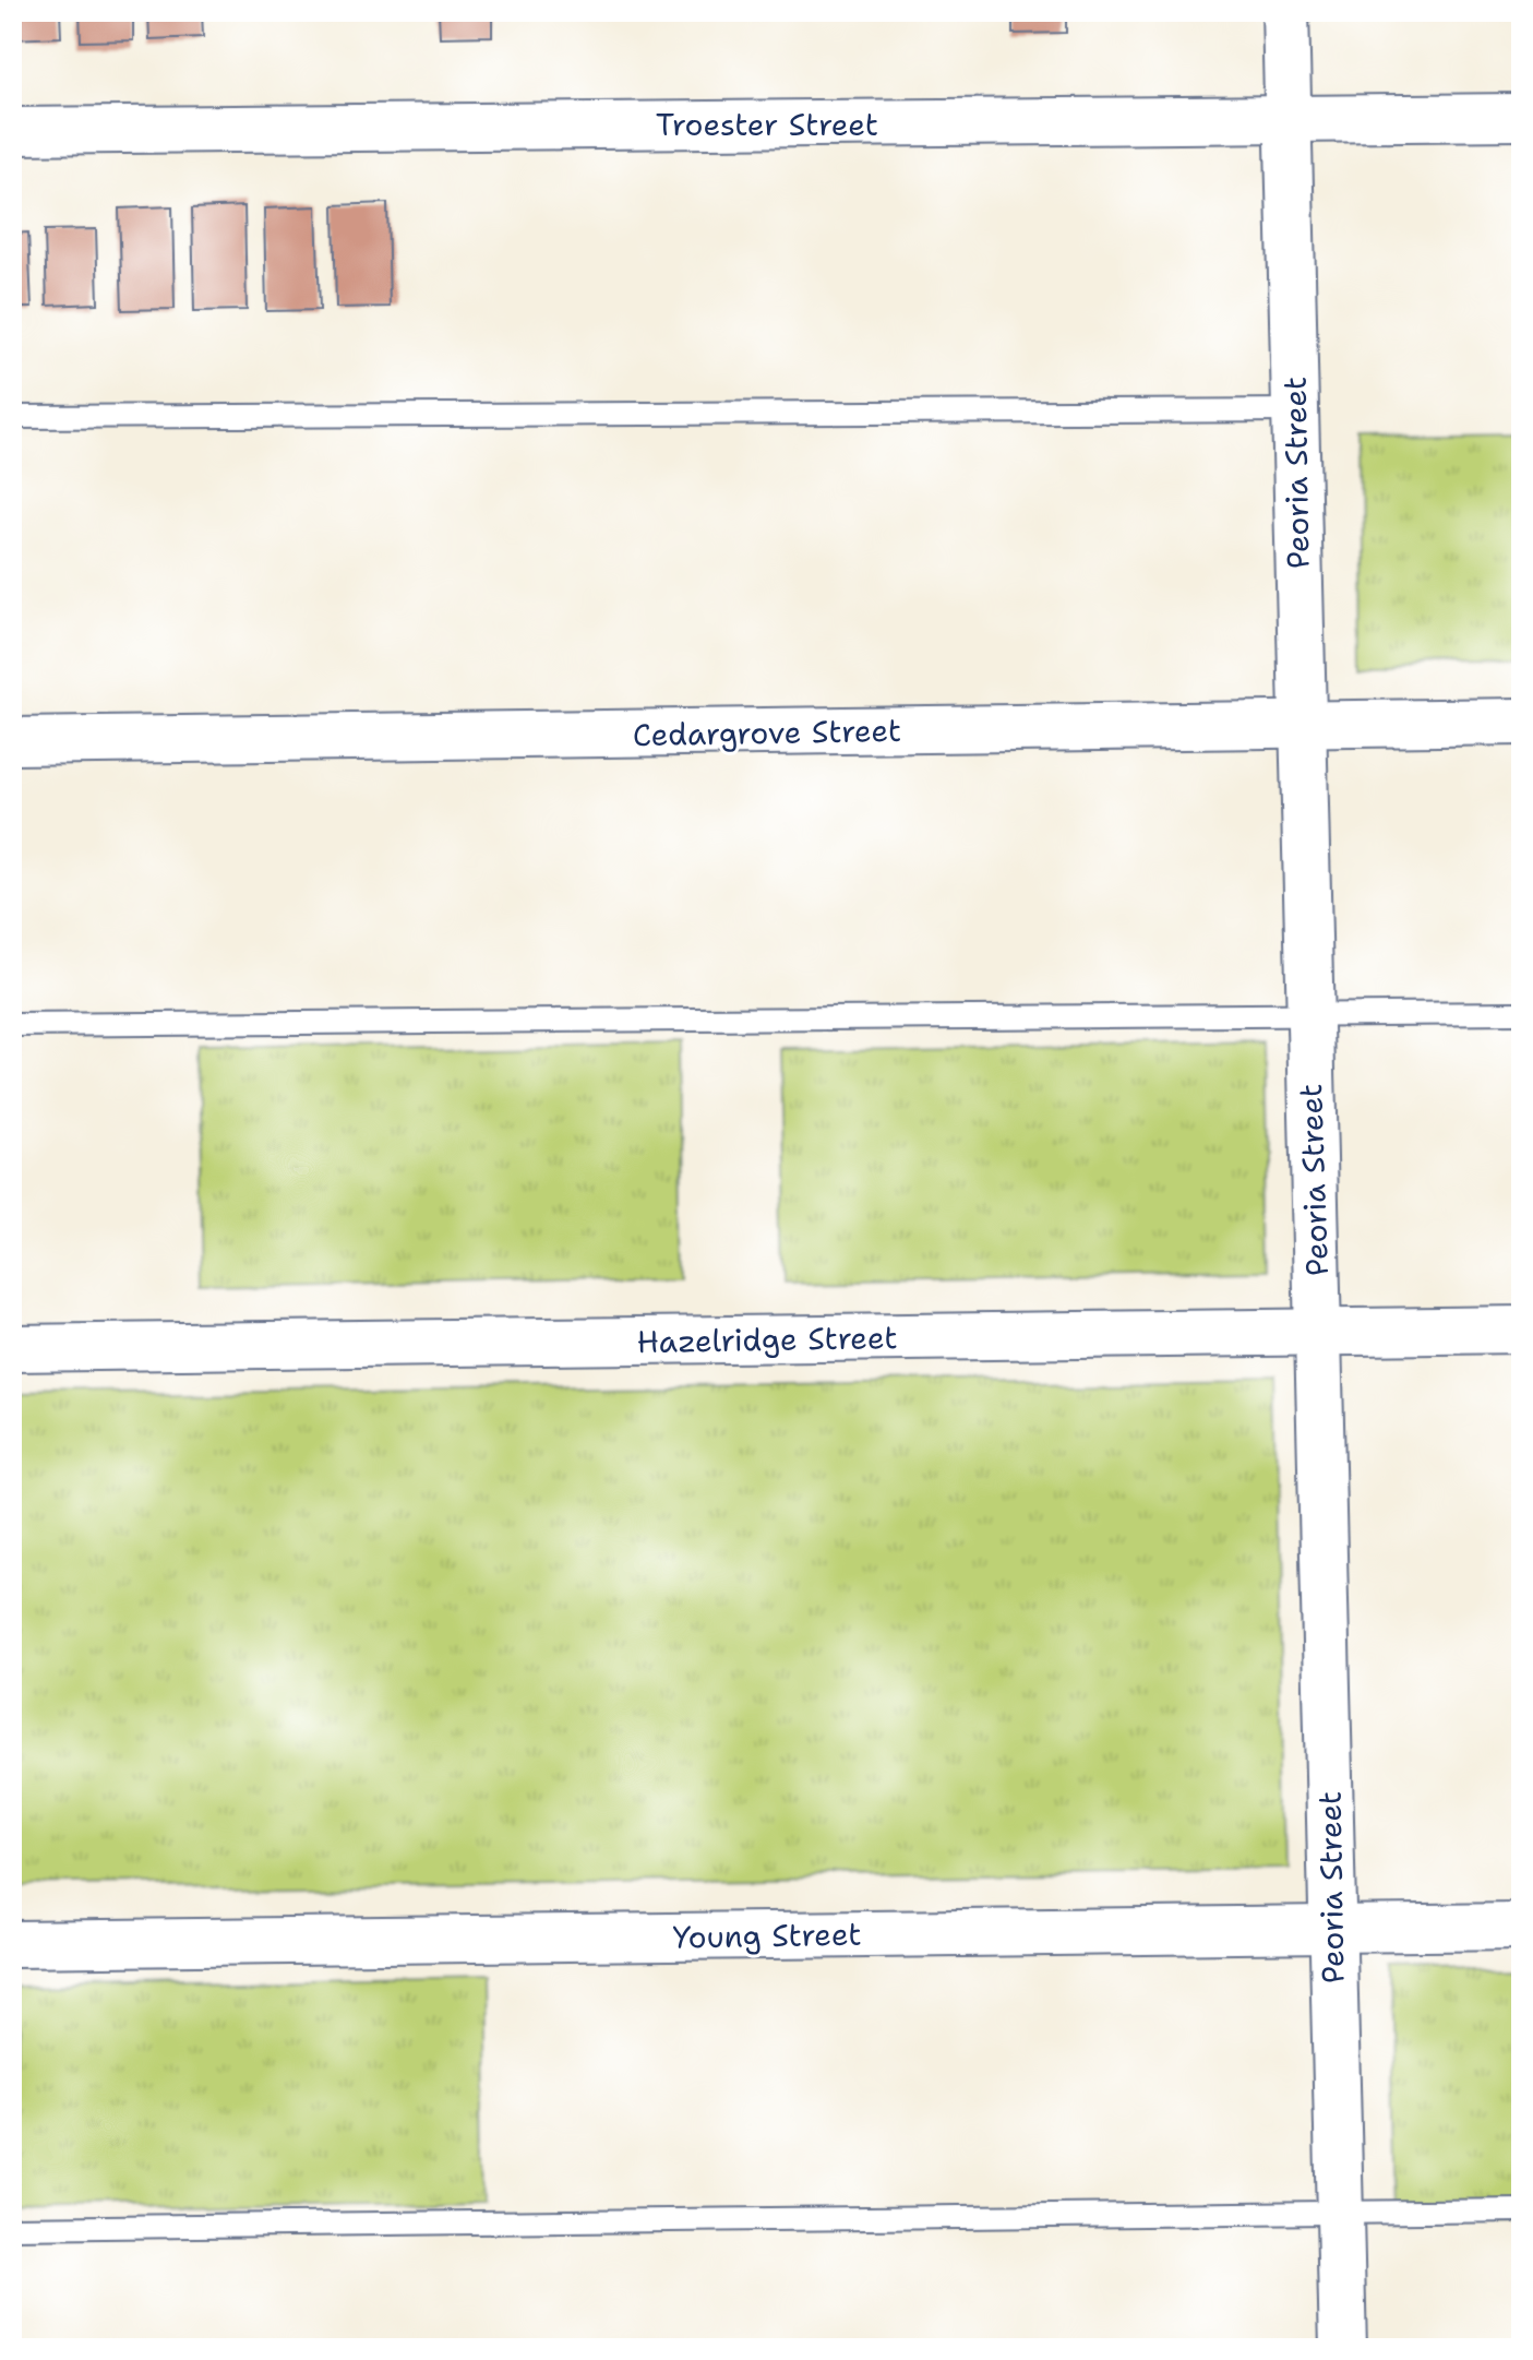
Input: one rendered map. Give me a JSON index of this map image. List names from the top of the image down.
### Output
{
  "streets": {
    "street": [
      "Troester Street",
      "Peoria Street",
      "Cedargrove Street",
      "Hazelridge Street",
      "Young Street"
    ]
  },
  "crossings": [
    ["Troester Street", "Peoria Street"],
    ["Peoria Street", "Cedargrove Street"],
    ["Peoria Street", "Hazelridge Street"],
    ["Peoria Street", "Young Street"]
  ]
}
